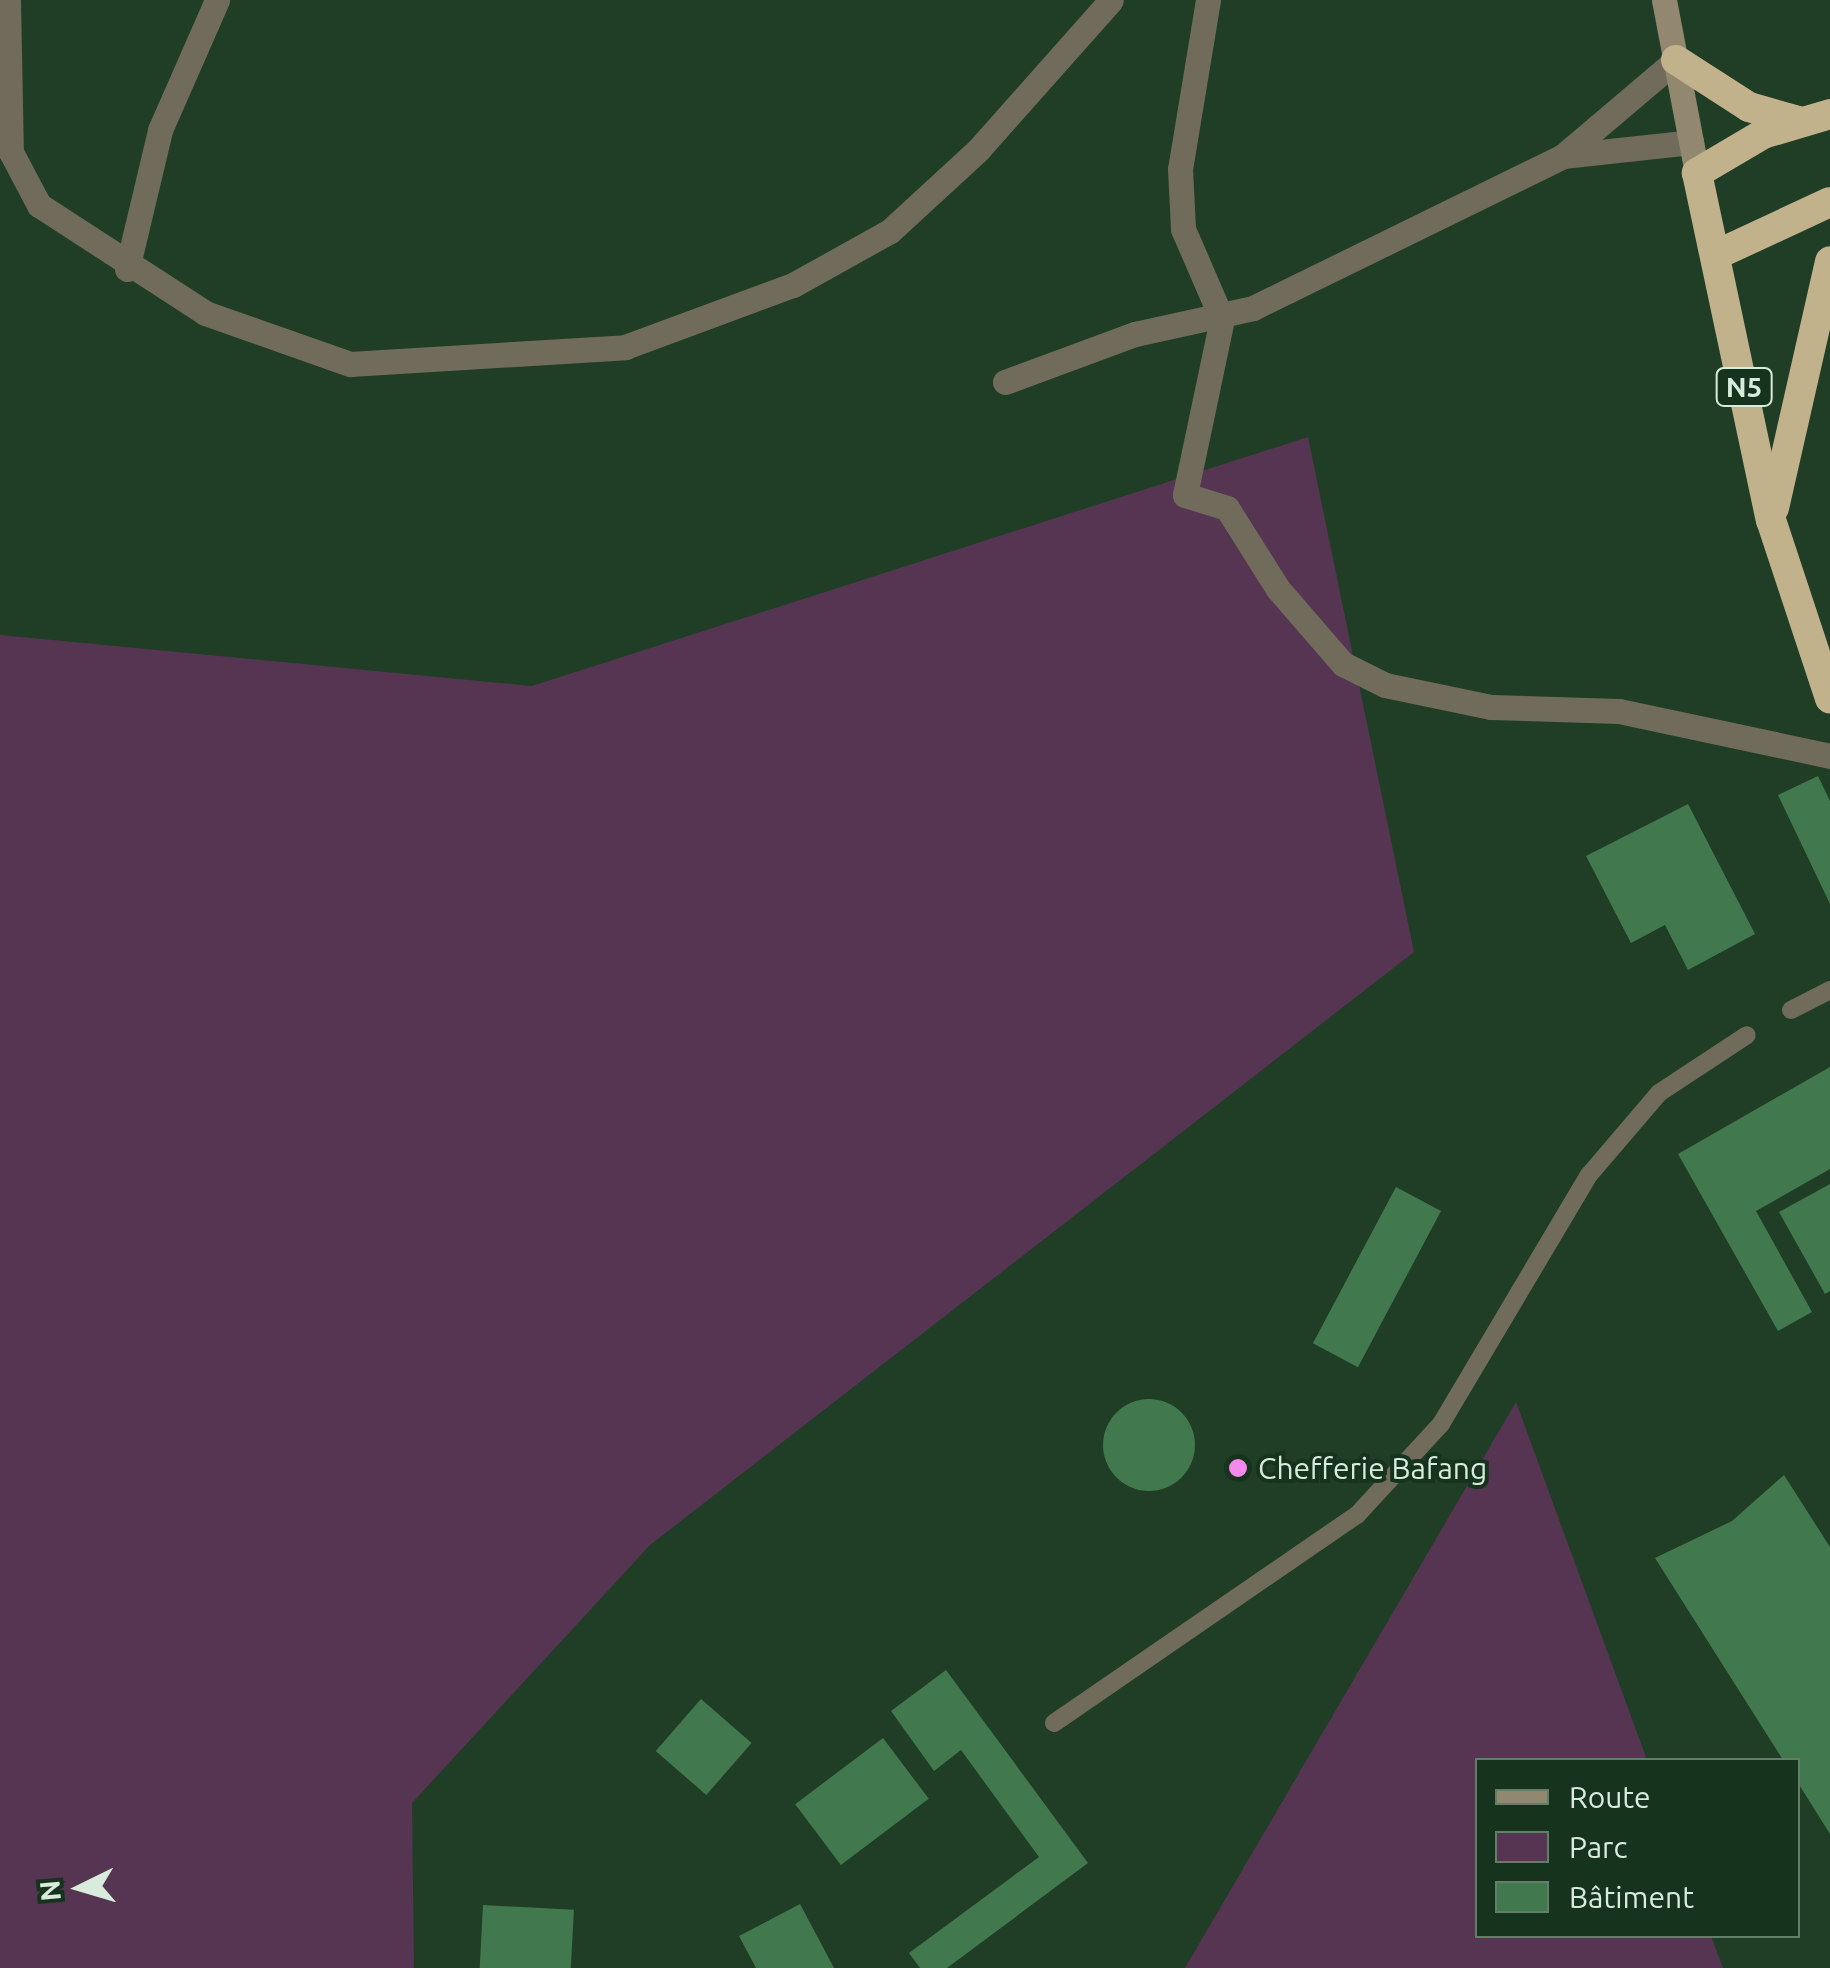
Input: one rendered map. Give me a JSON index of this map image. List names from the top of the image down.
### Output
{
  "streets": {
    "highway": ["N5"]
  },
  "places": ["Chefferie Bafang"],
  "legend": ["Route", "Parc", "Bâtiment"],
  "north": "left"
}
